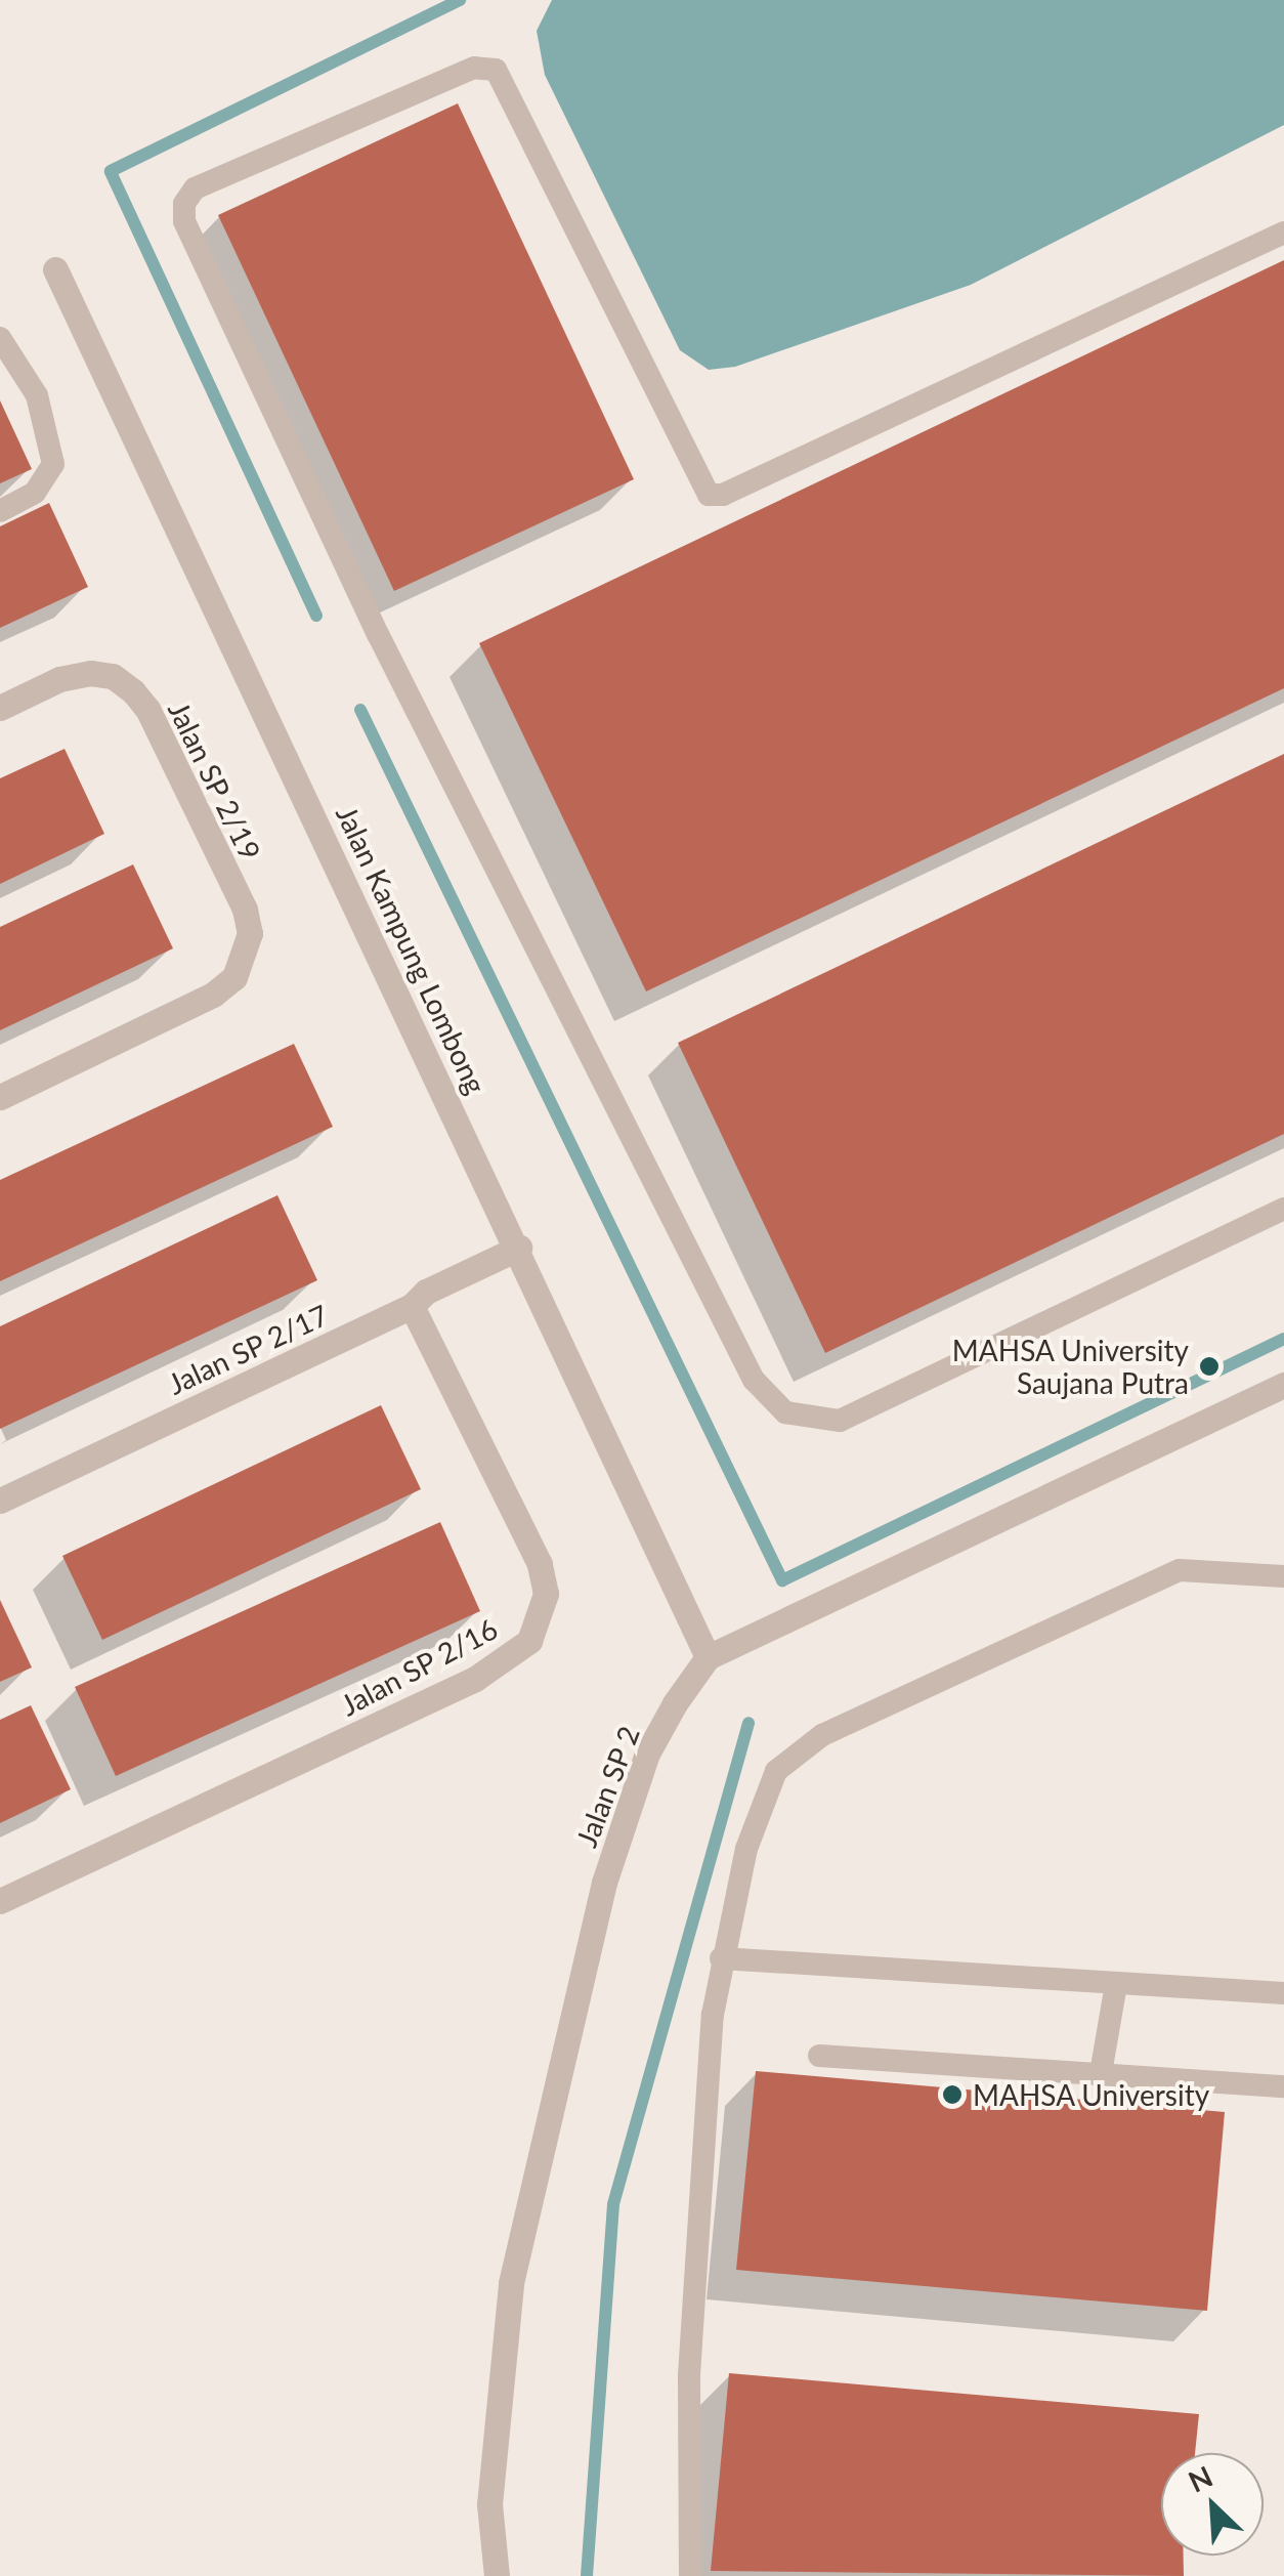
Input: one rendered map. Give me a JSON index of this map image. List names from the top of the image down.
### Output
{
  "streets": {
    "street": [
      "Jalan SP 2/19",
      "Jalan Kampung Lombong",
      "Jalan SP 2/17",
      "Jalan SP 2/16",
      "Jalan SP 2"
    ]
  },
  "crossings": [
    ["Jalan Kampung Lombong", "Jalan SP 2/17"],
    ["Jalan Kampung Lombong", "Jalan SP 2"],
    ["Jalan SP 2/17", "Jalan SP 2/16"]
  ],
  "places": ["MAHSA University Saujana Putra", "MAHSA University"],
  "north": "top left"
}
